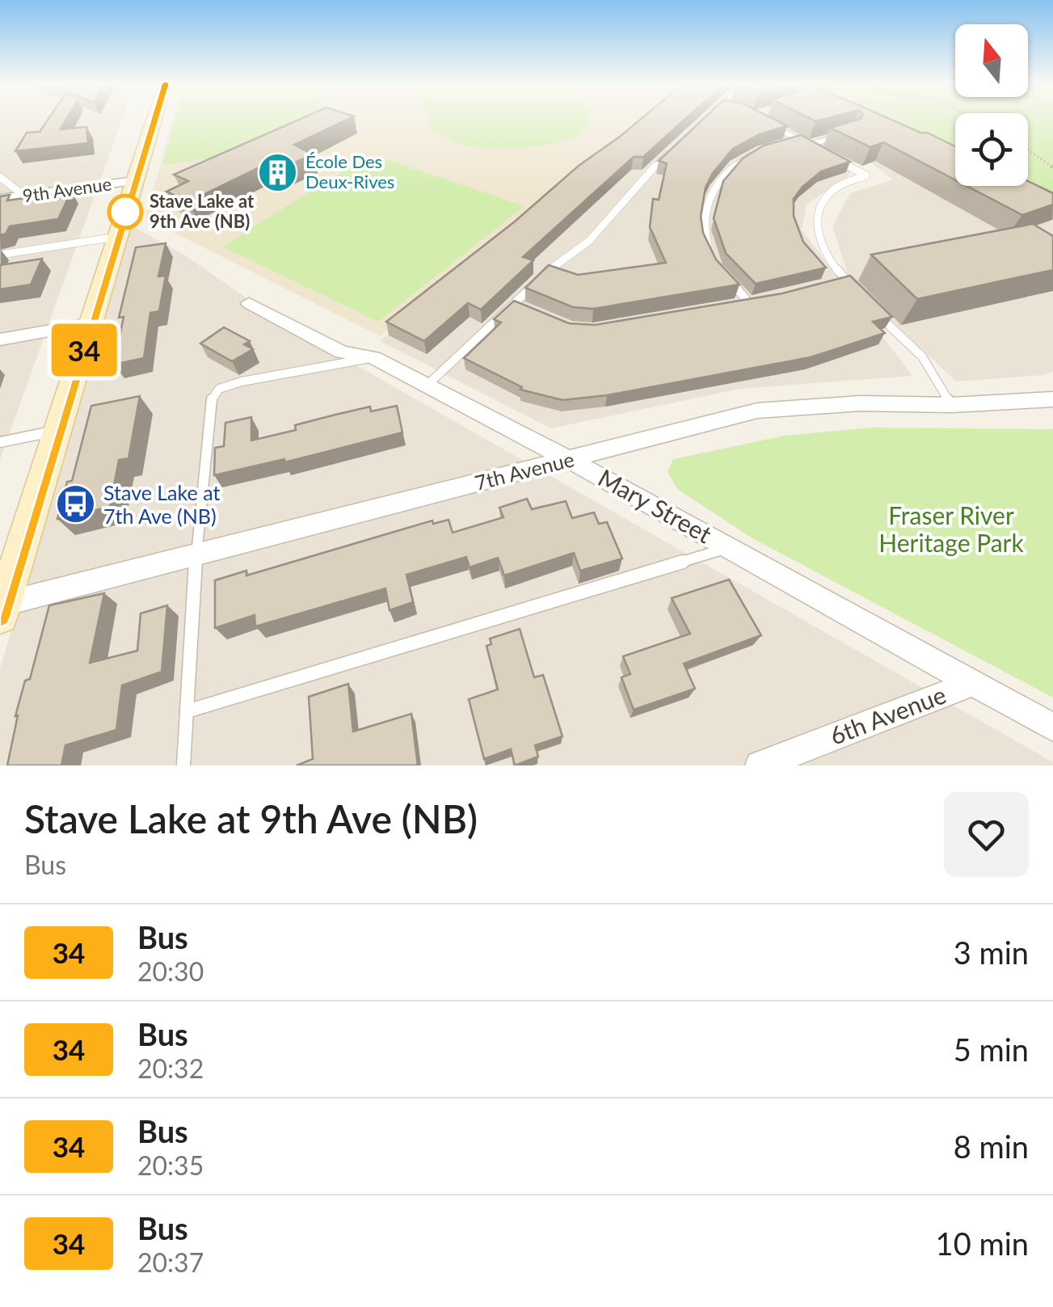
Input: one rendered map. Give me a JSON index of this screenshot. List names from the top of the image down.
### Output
{
  "streets": {
    "street": [
      "9th Avenue",
      "7th Avenue",
      "Mary Street",
      "6th Avenue"
    ]
  },
  "crossings": [
    ["7th Avenue", "Mary Street"],
    ["Mary Street", "6th Avenue"]
  ],
  "parks": ["Fraser River Heritage Park"],
  "places": {
    "building": ["École Des Deux-Rives"],
    "other": ["Stave Lake at 9th Ave (NB)"],
    "bus stop": ["Stave Lake at 7th Ave (NB)"]
  },
  "lines": ["bus line 34"],
  "north": "top",
  "page": {
    "on_map": "34",
    "heading": ["Stave Lake at 9th Ave (NB)", "Bus"],
    "list": [
      {
        "mark": "34",
        "name": "Bus",
        "note": "20:30",
        "value": "3 min"
      },
      {
        "mark": "34",
        "name": "Bus",
        "note": "20:32",
        "value": "5 min"
      },
      {
        "mark": "34",
        "name": "Bus",
        "note": "20:35",
        "value": "8 min"
      },
      {
        "mark": "34",
        "name": "Bus",
        "note": "20:37",
        "value": "10 min"
      }
    ]
  }
}
